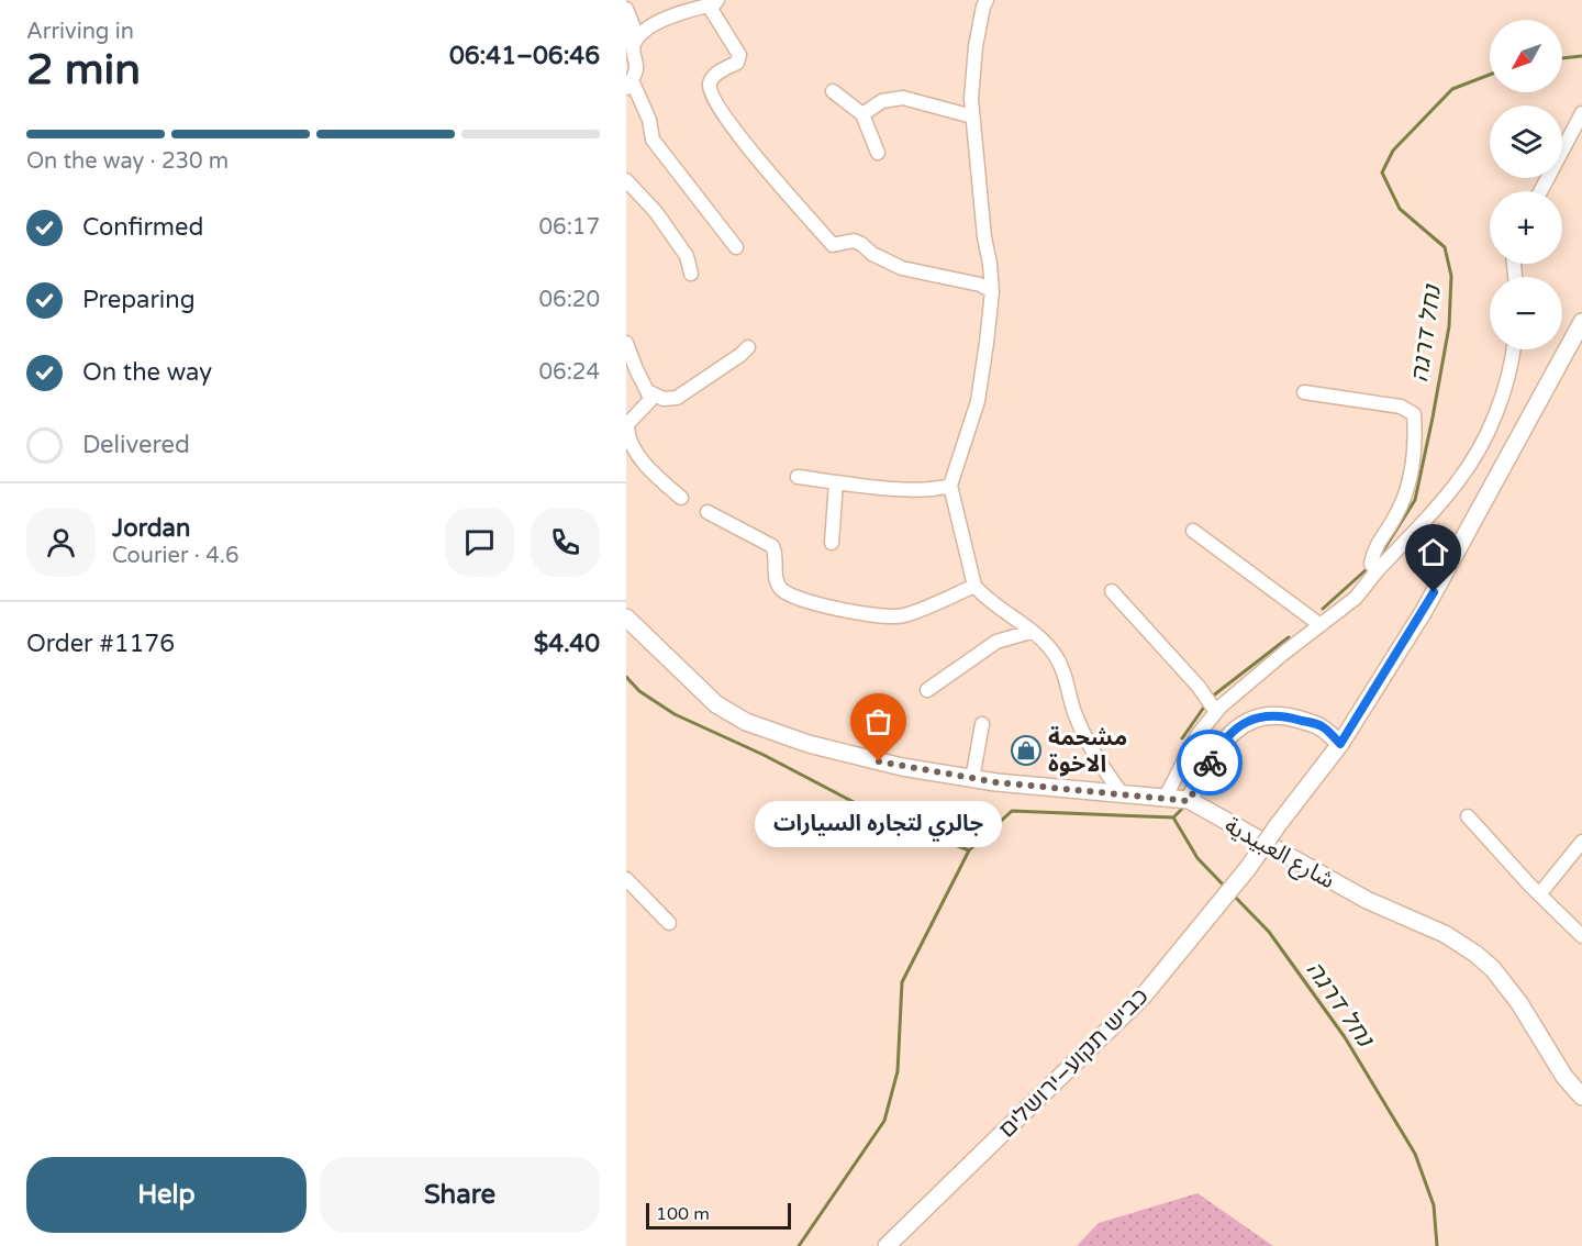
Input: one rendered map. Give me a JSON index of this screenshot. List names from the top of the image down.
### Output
{
  "streets": {
    "main road": ["شارع العبيدية", "כביש תקוע–ירושלים"]
  },
  "water": ["נחל דרגה"],
  "places": {
    "shop": ["مشحمة الاخوة"],
    "other": ["جالري لتجاره السيارات"]
  },
  "scale_bar": "100 m",
  "north": "bottom left",
  "page": {
    "heading": ["2 min", "Arriving in", "06:41–06:46"],
    "panel": [
      "Jordan",
      "Courier · 4.6",
      "Order #1176",
      "$4.40"
    ],
    "map_buttons": ["+", "−"],
    "bar": "On the way · 230 m",
    "list": [
      ["Confirmed", "06:17"],
      ["Preparing", "06:20"],
      ["On the way", "06:24"],
      "Delivered"
    ],
    "bubble": "جالري لتجاره السيارات",
    "buttons": ["Help", "Share"],
    "scale": "100 m"
  }
}
